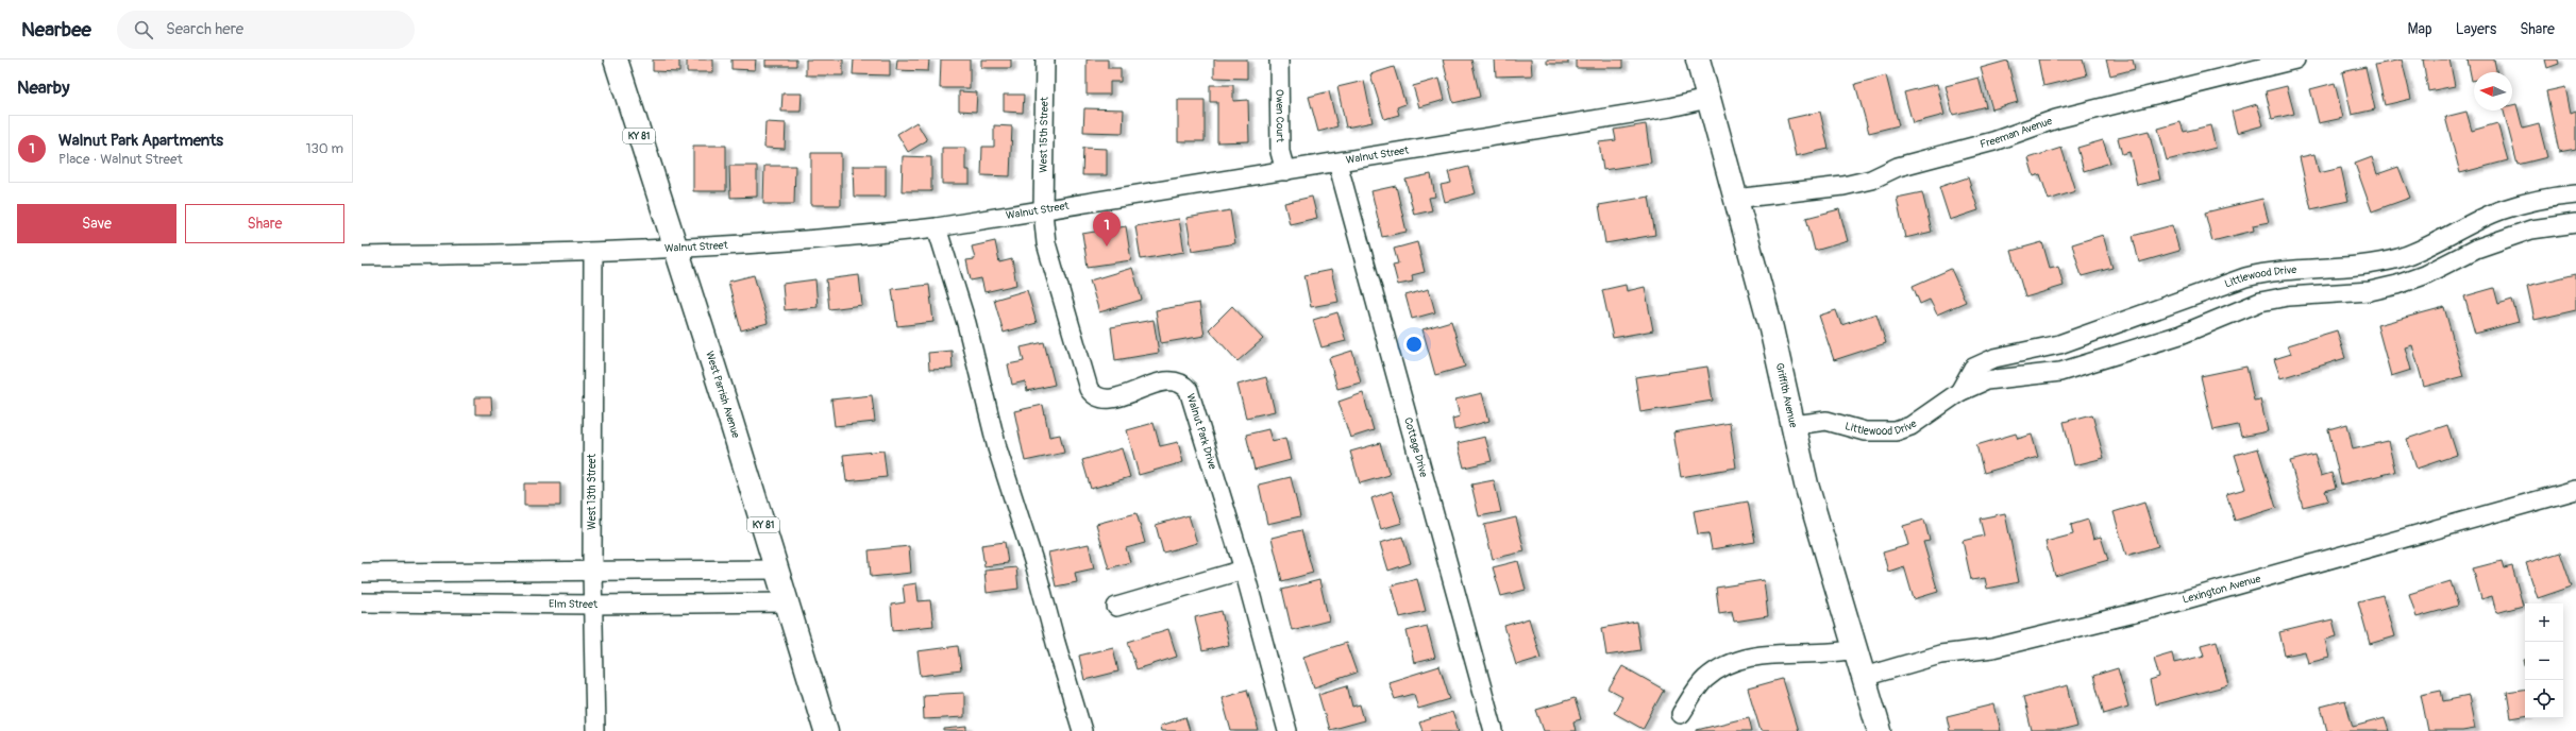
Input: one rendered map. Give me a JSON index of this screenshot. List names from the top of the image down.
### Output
{
  "streets": {
    "main road": ["KY 81", "West Parrish Avenue", "Griffith Avenue"],
    "street": [
      "Owen Court",
      "Freeman Avenue",
      "West 15th Street",
      "Walnut Street",
      "Littlewood Drive",
      "Walnut Park Drive",
      "Cottage Drive",
      "West 13th Street",
      "Lexington Avenue",
      "Elm Street"
    ]
  },
  "crossings": [
    ["Owen Court", "Walnut Street"],
    ["Freeman Avenue", "Griffith Avenue"],
    ["West 15th Street", "Walnut Street"],
    ["West 15th Street", "Walnut Park Drive"],
    ["Walnut Street", "West Parrish Avenue"],
    ["Walnut Street", "Griffith Avenue"],
    ["Walnut Street", "Walnut Park Drive"],
    ["Walnut Street", "Cottage Drive"],
    ["Walnut Street", "West 13th Street"],
    ["Littlewood Drive", "Griffith Avenue"],
    ["West Parrish Avenue", "Elm Street"],
    ["Griffith Avenue", "Lexington Avenue"],
    ["West 13th Street", "Elm Street"]
  ],
  "north": "left",
  "page": {
    "header": "Nearbee",
    "search": "Search here",
    "nav": ["Map", "Layers", "Share"],
    "heading": "Nearby",
    "list": [
      {
        "mark": "1",
        "name": "Walnut Park Apartments",
        "note": "Place · Walnut Street",
        "value": "130 m"
      }
    ],
    "buttons": ["Save", "Share"],
    "pins": "1",
    "map_buttons": ["+", "−"]
  }
}
